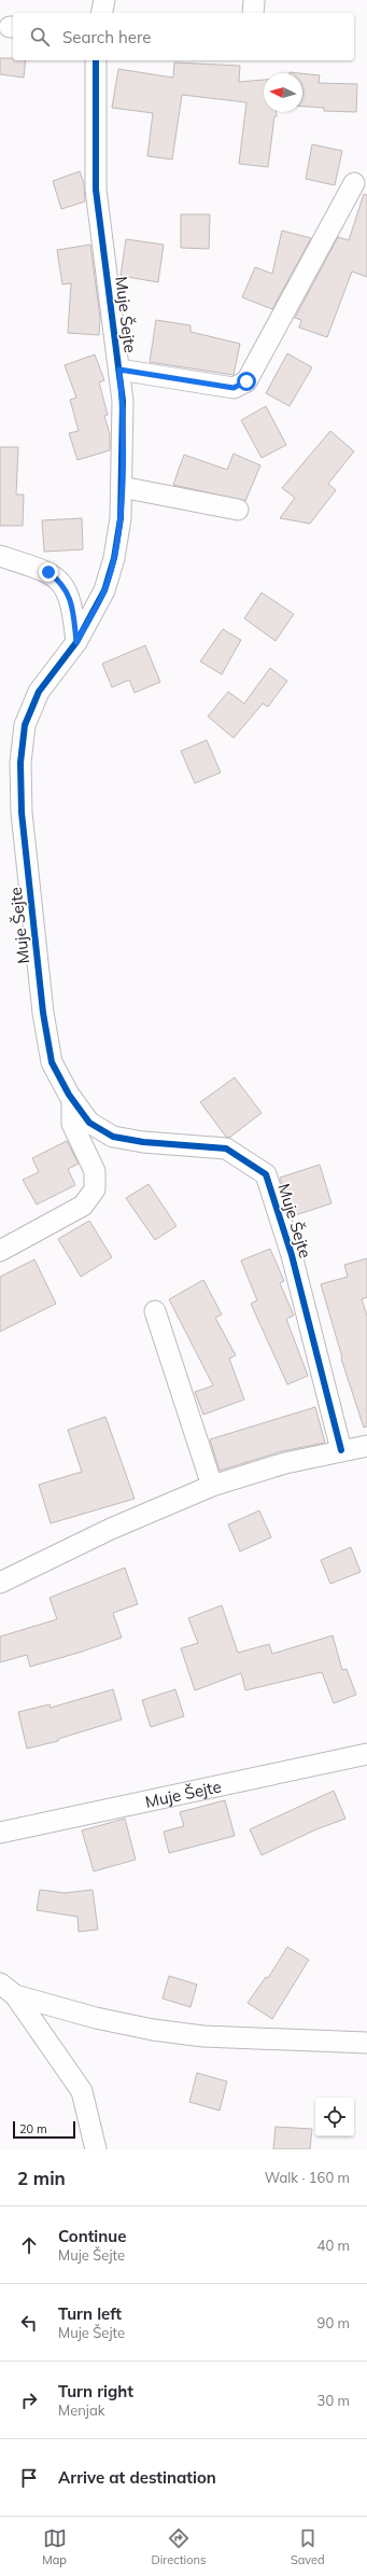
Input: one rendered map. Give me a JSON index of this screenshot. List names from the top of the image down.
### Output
{
  "streets": {
    "street": ["Muje Šejte"]
  },
  "scale_bar": "20 m",
  "north": "left",
  "page": {
    "search": "Search here",
    "scale": "20 m",
    "heading": ["2 min", "Walk · 160 m"],
    "list": [
      ["Continue", "Muje Šejte", "40 m"],
      ["Turn left", "Muje Šejte", "90 m"],
      ["Turn right", "Menjak", "30 m"],
      "Arrive at destination"
    ],
    "nav": ["Map", "Directions", "Saved"]
  }
}
